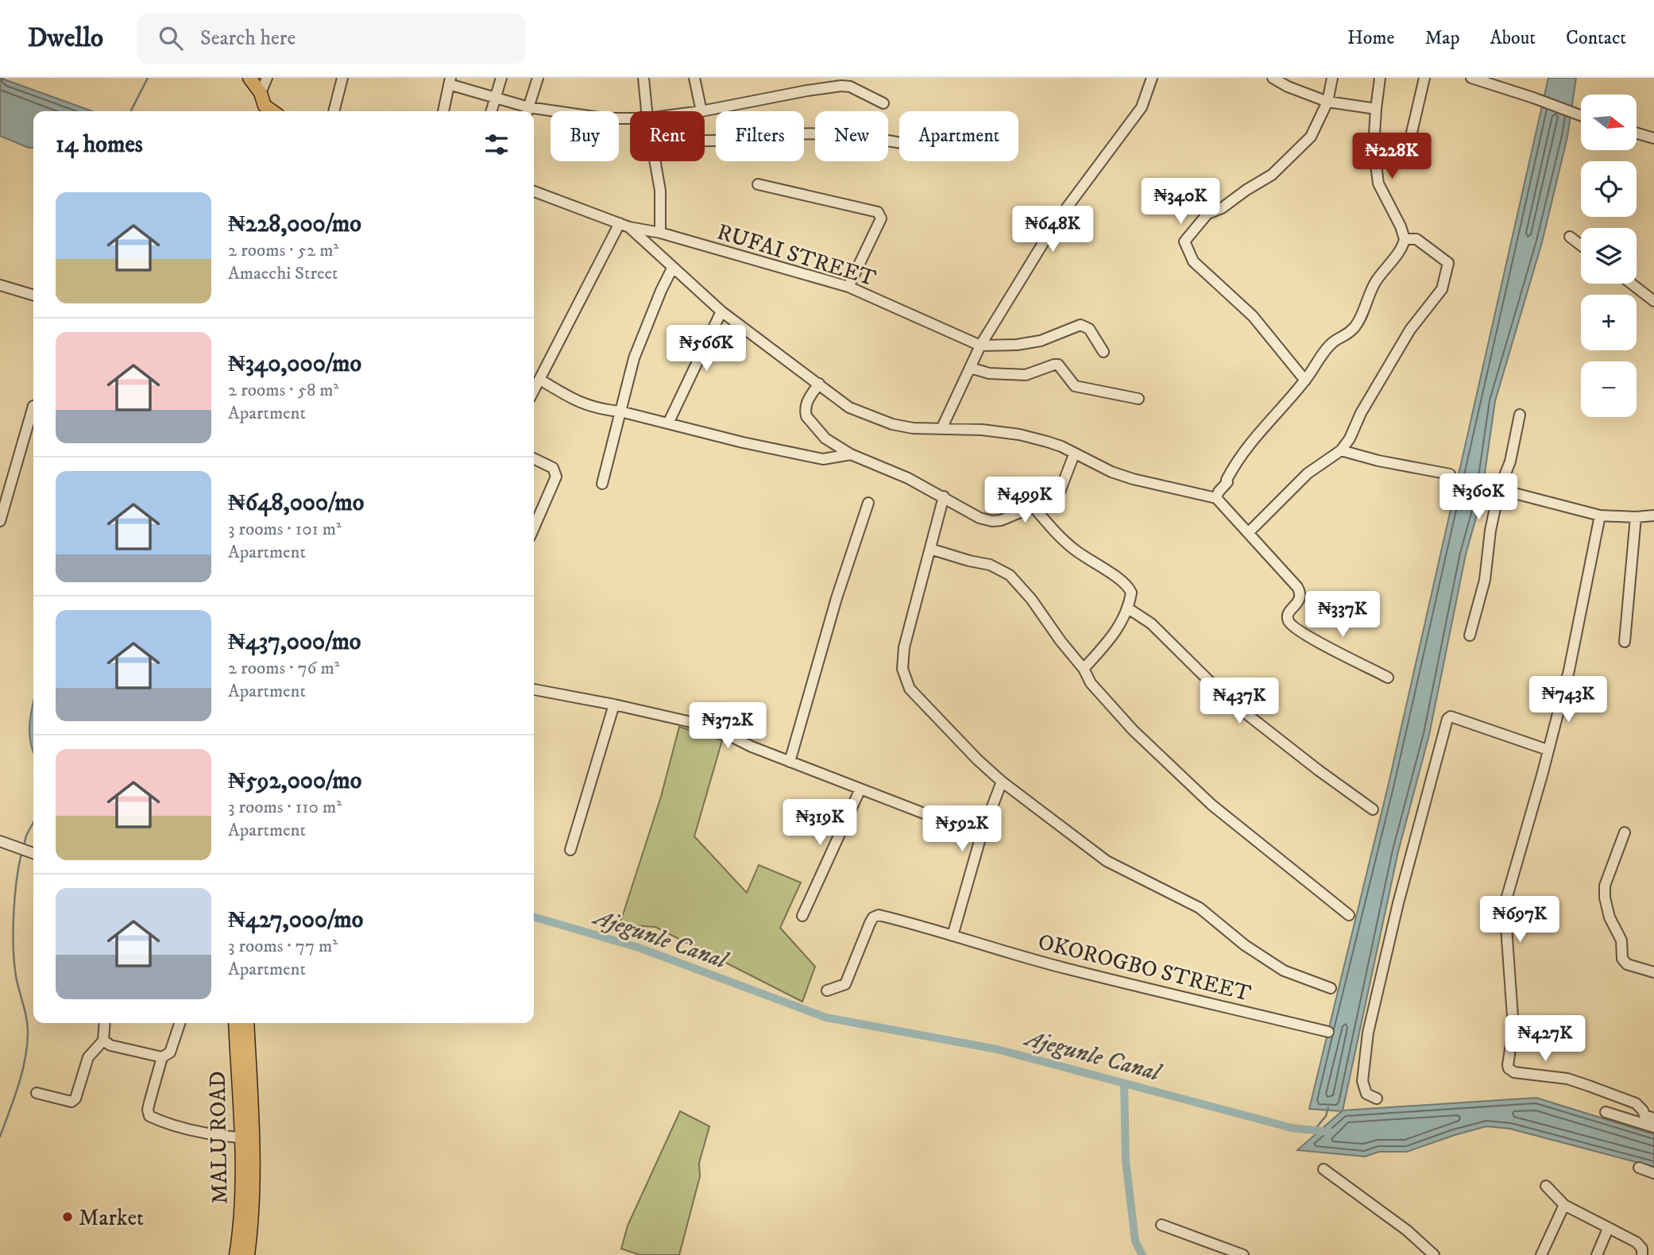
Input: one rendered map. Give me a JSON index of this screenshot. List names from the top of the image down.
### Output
{
  "streets": {
    "main road": ["MALU ROAD"],
    "street": ["RUFAI STREET", "OKOROGBO STREET"]
  },
  "water": ["Ajegunle Canal"],
  "places": ["Market"],
  "north": "right",
  "page": {
    "header": "Dwello",
    "search": "Search here",
    "nav": [
      "Home",
      "Map",
      "About",
      "Contact"
    ],
    "map_buttons": ["+", "−"],
    "chip": [
      "Buy",
      "Rent",
      "Filters",
      "New",
      "Apartment"
    ],
    "heading": "14 homes",
    "price": [
      "₦228K",
      "₦340K",
      "₦648K",
      "₦566K",
      "₦360K",
      "₦499K",
      "₦337K",
      "₦743K",
      "₦437K",
      "₦372K",
      "₦319K",
      "₦592K",
      "₦697K",
      "₦427K"
    ],
    "list": [
      {
        "name": "₦228,000/mo",
        "note": "2 rooms · 52 m² · Amaechi Street"
      },
      {
        "name": "₦340,000/mo",
        "note": "2 rooms · 58 m² · Apartment"
      },
      {
        "name": "₦648,000/mo",
        "note": "3 rooms · 101 m² · Apartment"
      },
      {
        "name": "₦437,000/mo",
        "note": "2 rooms · 76 m² · Apartment"
      },
      {
        "name": "₦592,000/mo",
        "note": "3 rooms · 110 m² · Apartment"
      },
      {
        "name": "₦427,000/mo",
        "note": "3 rooms · 77 m² · Apartment"
      }
    ]
  }
}
